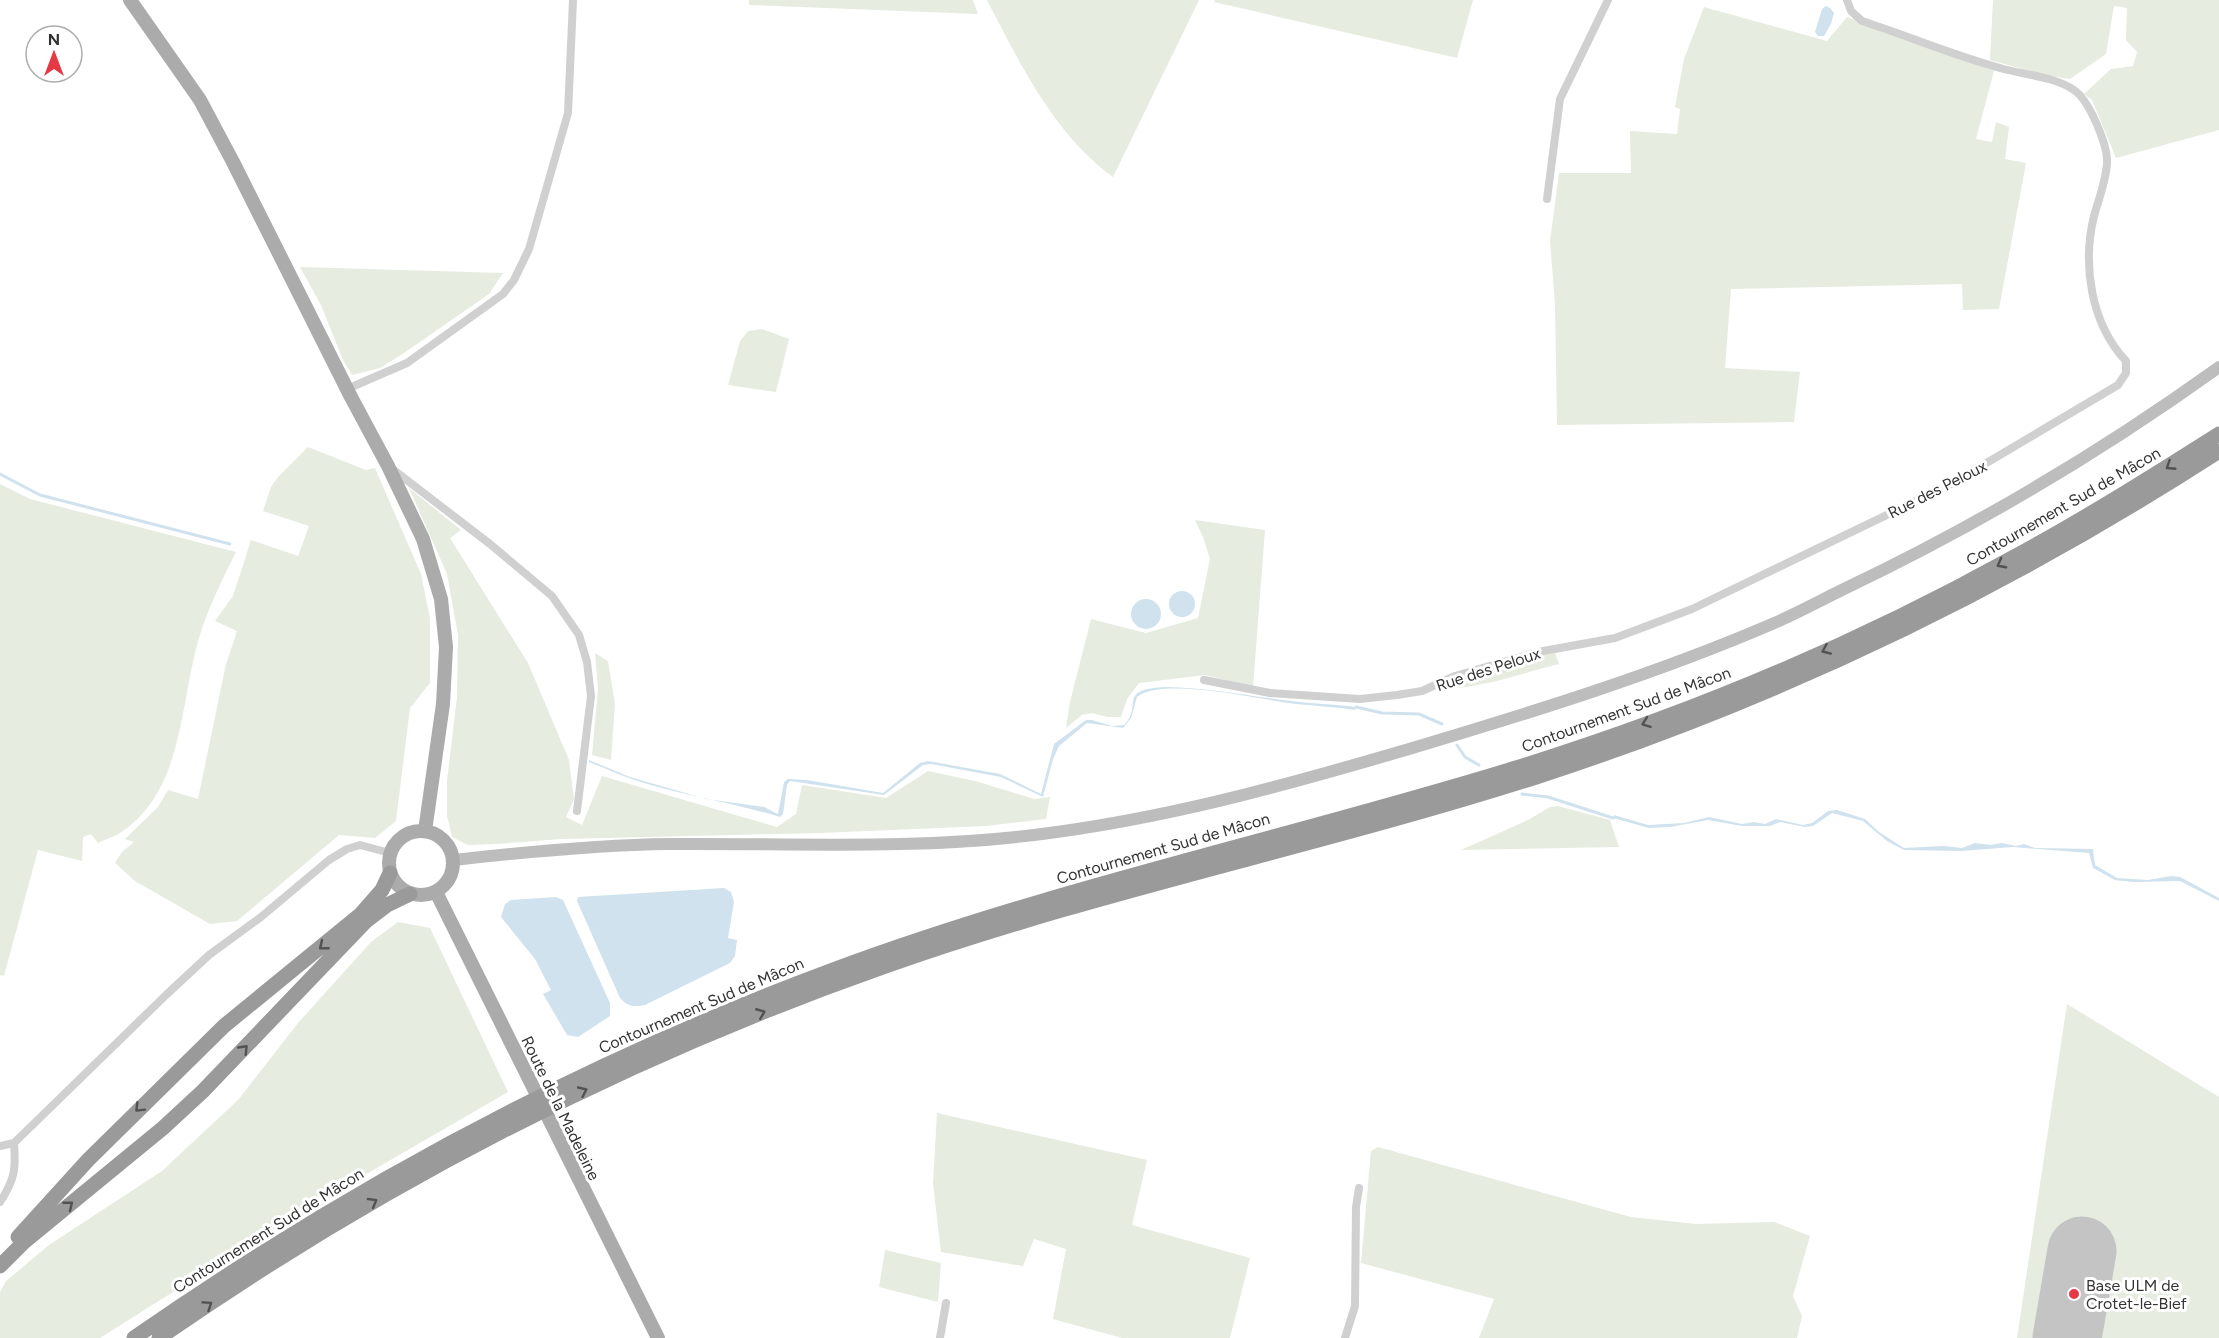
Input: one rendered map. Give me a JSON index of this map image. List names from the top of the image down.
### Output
{
  "streets": {
    "highway": ["Contournement Sud de Mâcon"],
    "main road": ["Route de la Madeleine"],
    "street": ["Rue des Peloux"]
  },
  "places": ["Base ULM de Crotet-le-Bief"],
  "north": "top"
}
